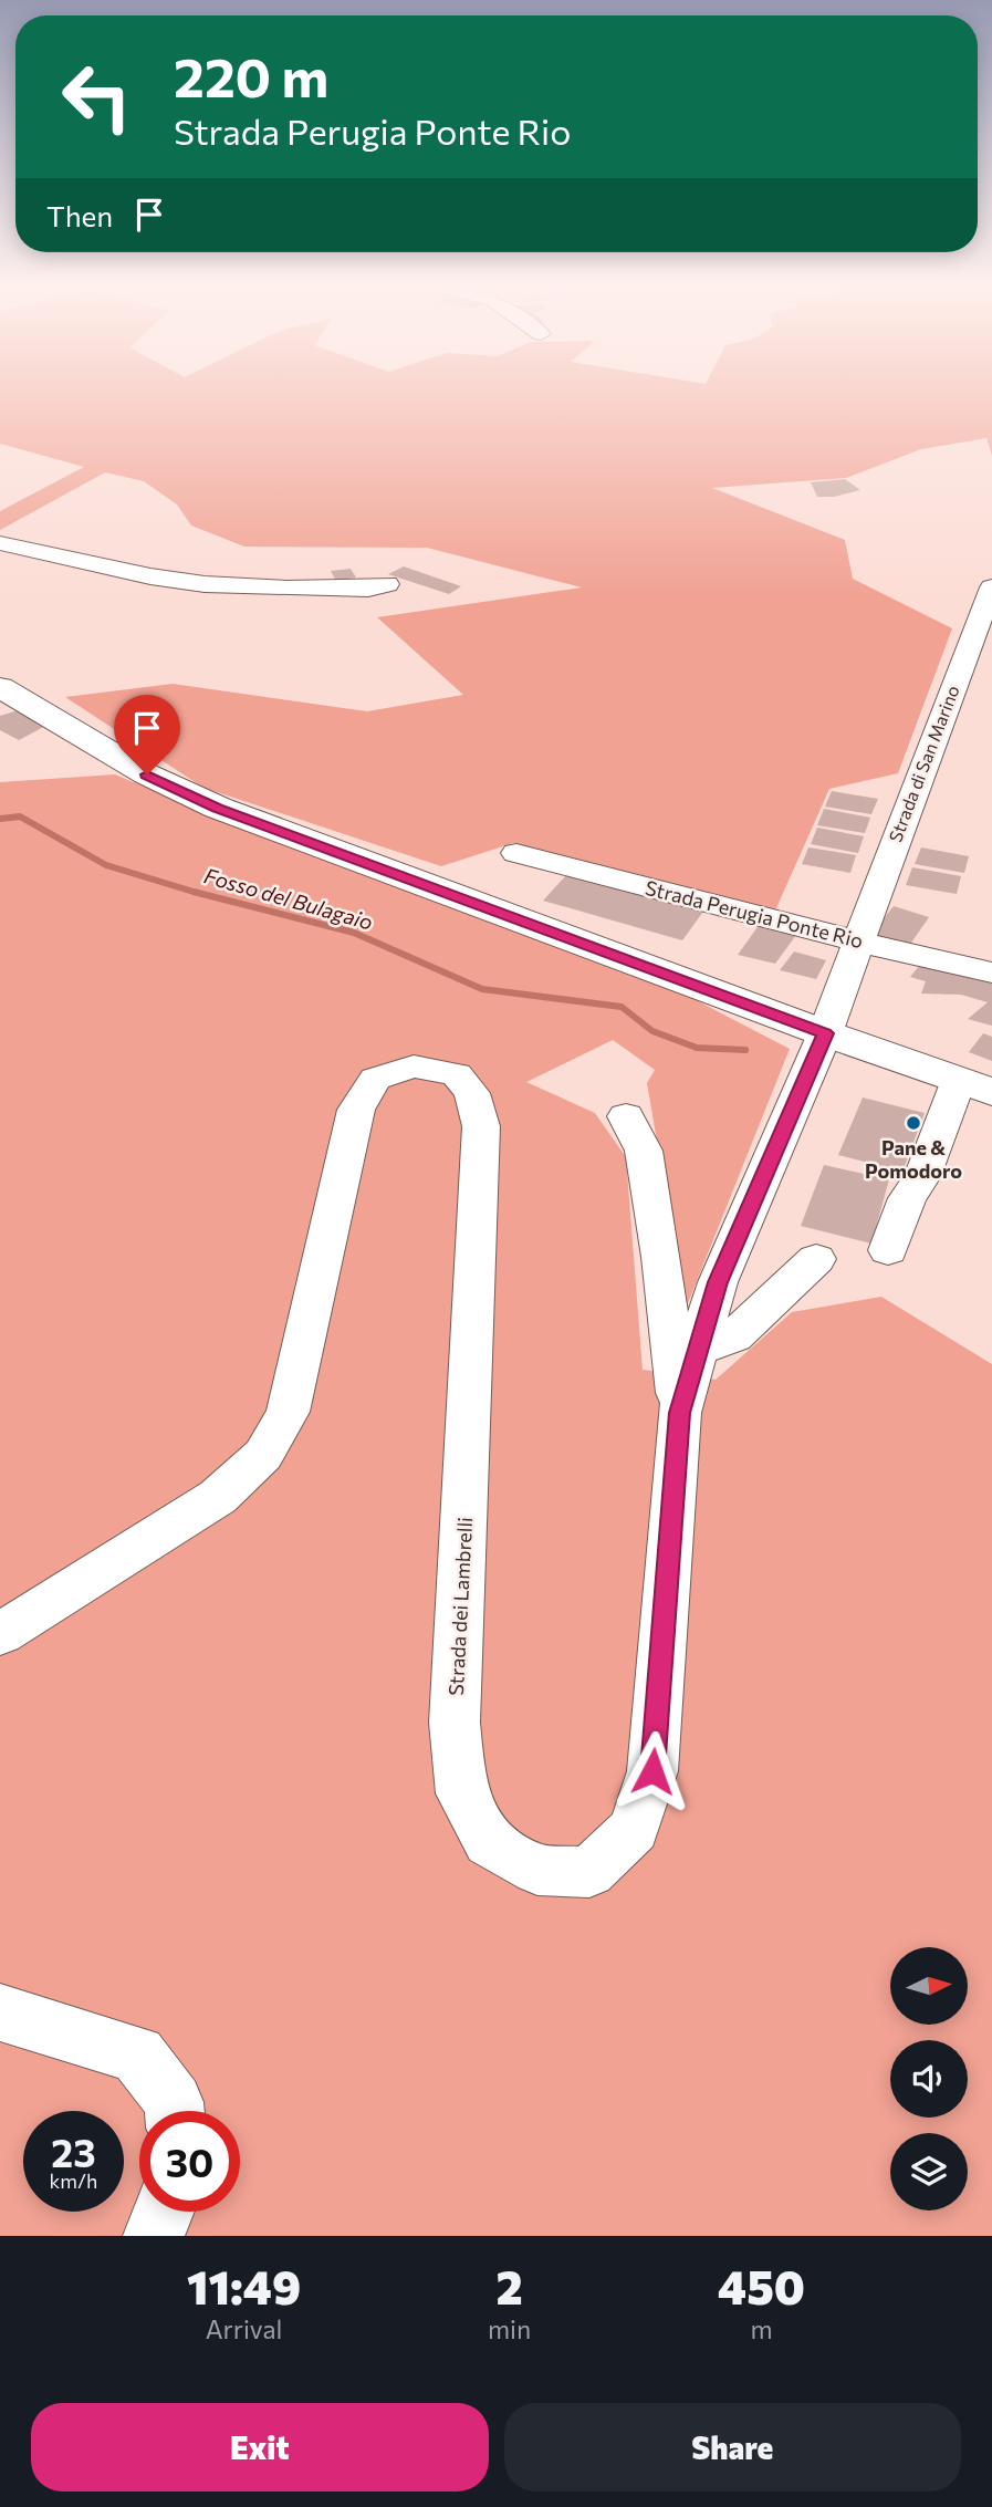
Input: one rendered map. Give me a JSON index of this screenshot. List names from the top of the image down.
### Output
{
  "streets": {
    "street": ["Strada di San Marino", "Strada Perugia Ponte Rio", "Strada dei Lambrelli"]
  },
  "crossings": [
    ["Strada di San Marino", "Strada Perugia Ponte Rio"],
    ["Strada di San Marino", "Strada dei Lambrelli"],
    ["Strada Perugia Ponte Rio", "Strada dei Lambrelli"]
  ],
  "water": ["Fosso del Bulagaio"],
  "places": ["Pane & Pomodoro"],
  "north": "right",
  "page": {
    "turn": ["220 m", "Strada Perugia Ponte Rio"],
    "then": "Then",
    "speed": "23 km/h",
    "limit": "30",
    "eta": [
      "11:49",
      "Arrival",
      "2",
      "min",
      "450",
      "m"
    ],
    "buttons": ["Exit", "Share"]
  }
}
